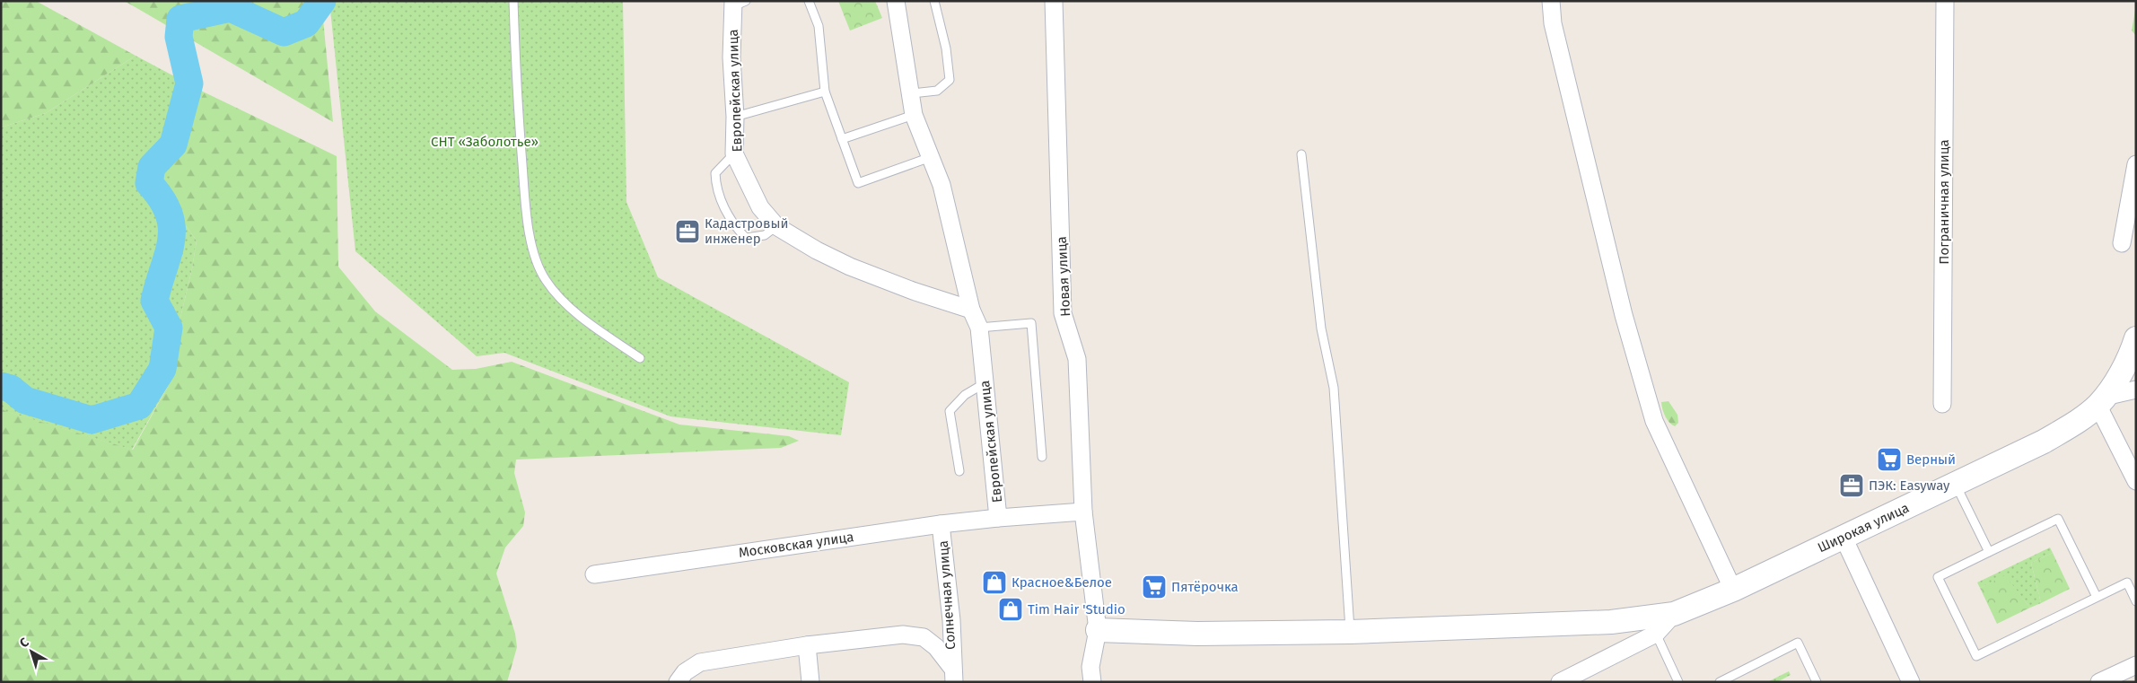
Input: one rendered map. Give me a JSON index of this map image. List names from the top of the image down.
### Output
{
  "streets": {
    "street": [
      "Европейская улица",
      "Пограничная улица",
      "Новая улица",
      "Широкая улица",
      "Московская улица",
      "Солнечная улица"
    ]
  },
  "crossings": [
    ["Европейская улица", "Новая улица"],
    ["Европейская улица", "Московская улица"],
    ["Новая улица", "Широкая улица"],
    ["Московская улица", "Солнечная улица"]
  ],
  "parks": ["СНТ «Заболотье»"],
  "places": {
    "office": ["Кадастровый инженер", "ПЭК: Easyway"],
    "supermarket": ["Верный", "Пятёрочка"],
    "shop": ["Красное&Белое", "Tim Hair 'Studio"]
  },
  "north": "top left"
}
